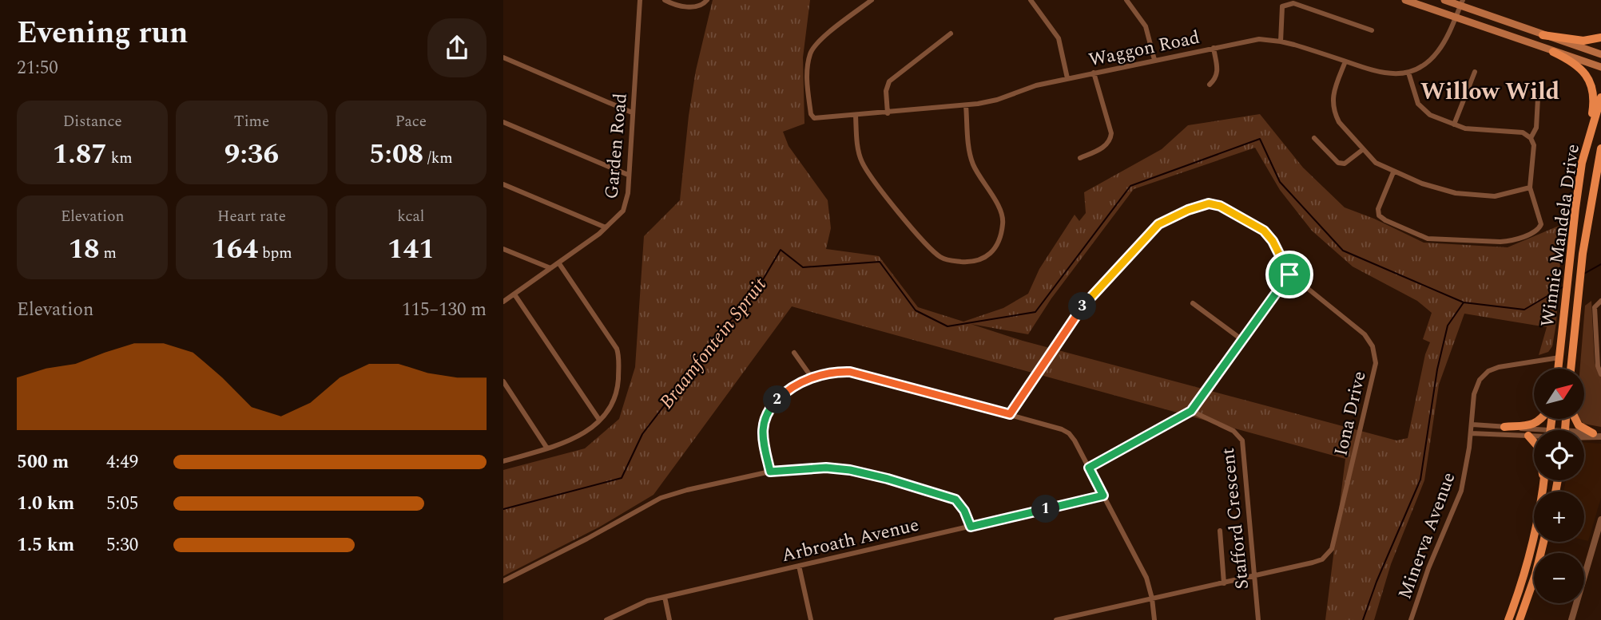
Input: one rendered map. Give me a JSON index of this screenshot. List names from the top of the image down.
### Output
{
  "streets": {
    "main road": ["Winnie Mandela Drive"],
    "street": [
      "Waggon Road",
      "Garden Road",
      "Iona Drive",
      "Stafford Crescent",
      "Minerva Avenue",
      "Arbroath Avenue"
    ]
  },
  "crossings": [
    ["Winnie Mandela Drive", "Minerva Avenue"],
    ["Iona Drive", "Stafford Crescent"]
  ],
  "districts": ["Willow Wild"],
  "water": ["Braamfontein Spruit"],
  "north": "top right",
  "page": {
    "heading": ["Evening run", "21:50"],
    "stats": [
      ["Distance", "1.87 km"],
      ["Time", "9:36"],
      ["Pace", "5:08 /km"],
      ["Elevation", "18 m"],
      ["Heart rate", "164 bpm"],
      ["kcal", "141"]
    ],
    "chart": ["Elevation", "115–130 m"],
    "pins": ["3", "2", "1"],
    "map_buttons": ["+", "−"],
    "list": [
      {
        "name": "500 m",
        "note": "4:49"
      },
      {
        "name": "1.0 km",
        "note": "5:05"
      },
      {
        "name": "1.5 km",
        "note": "5:30"
      }
    ]
  }
}
